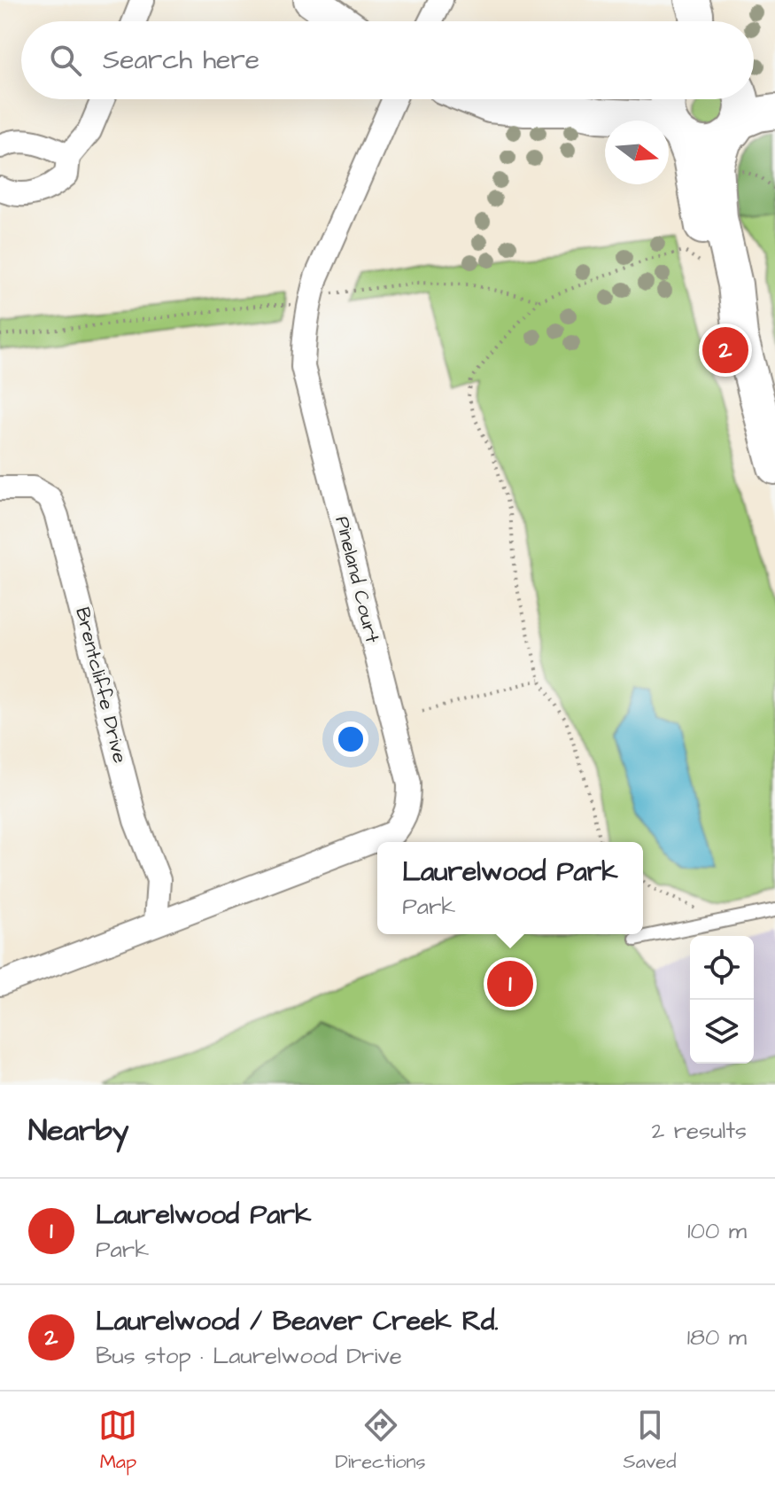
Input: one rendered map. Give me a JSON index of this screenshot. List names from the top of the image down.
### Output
{
  "streets": {
    "street": ["Pineland Court", "Brentcliffe Drive"]
  },
  "crossings": [
    ["Pineland Court", "Brentcliffe Drive"]
  ],
  "north": "right",
  "page": {
    "search": "Search here",
    "pins": ["2", "1"],
    "popup": ["Laurelwood Park", "Park"],
    "heading": ["Nearby", "2 results"],
    "list": [
      {
        "mark": "1",
        "name": "Laurelwood Park",
        "note": "Park",
        "value": "100 m"
      },
      {
        "mark": "2",
        "name": "Laurelwood / Beaver Creek Rd.",
        "note": "Bus stop · Laurelwood Drive",
        "value": "180 m"
      }
    ],
    "nav": ["Map", "Directions", "Saved"]
  }
}
